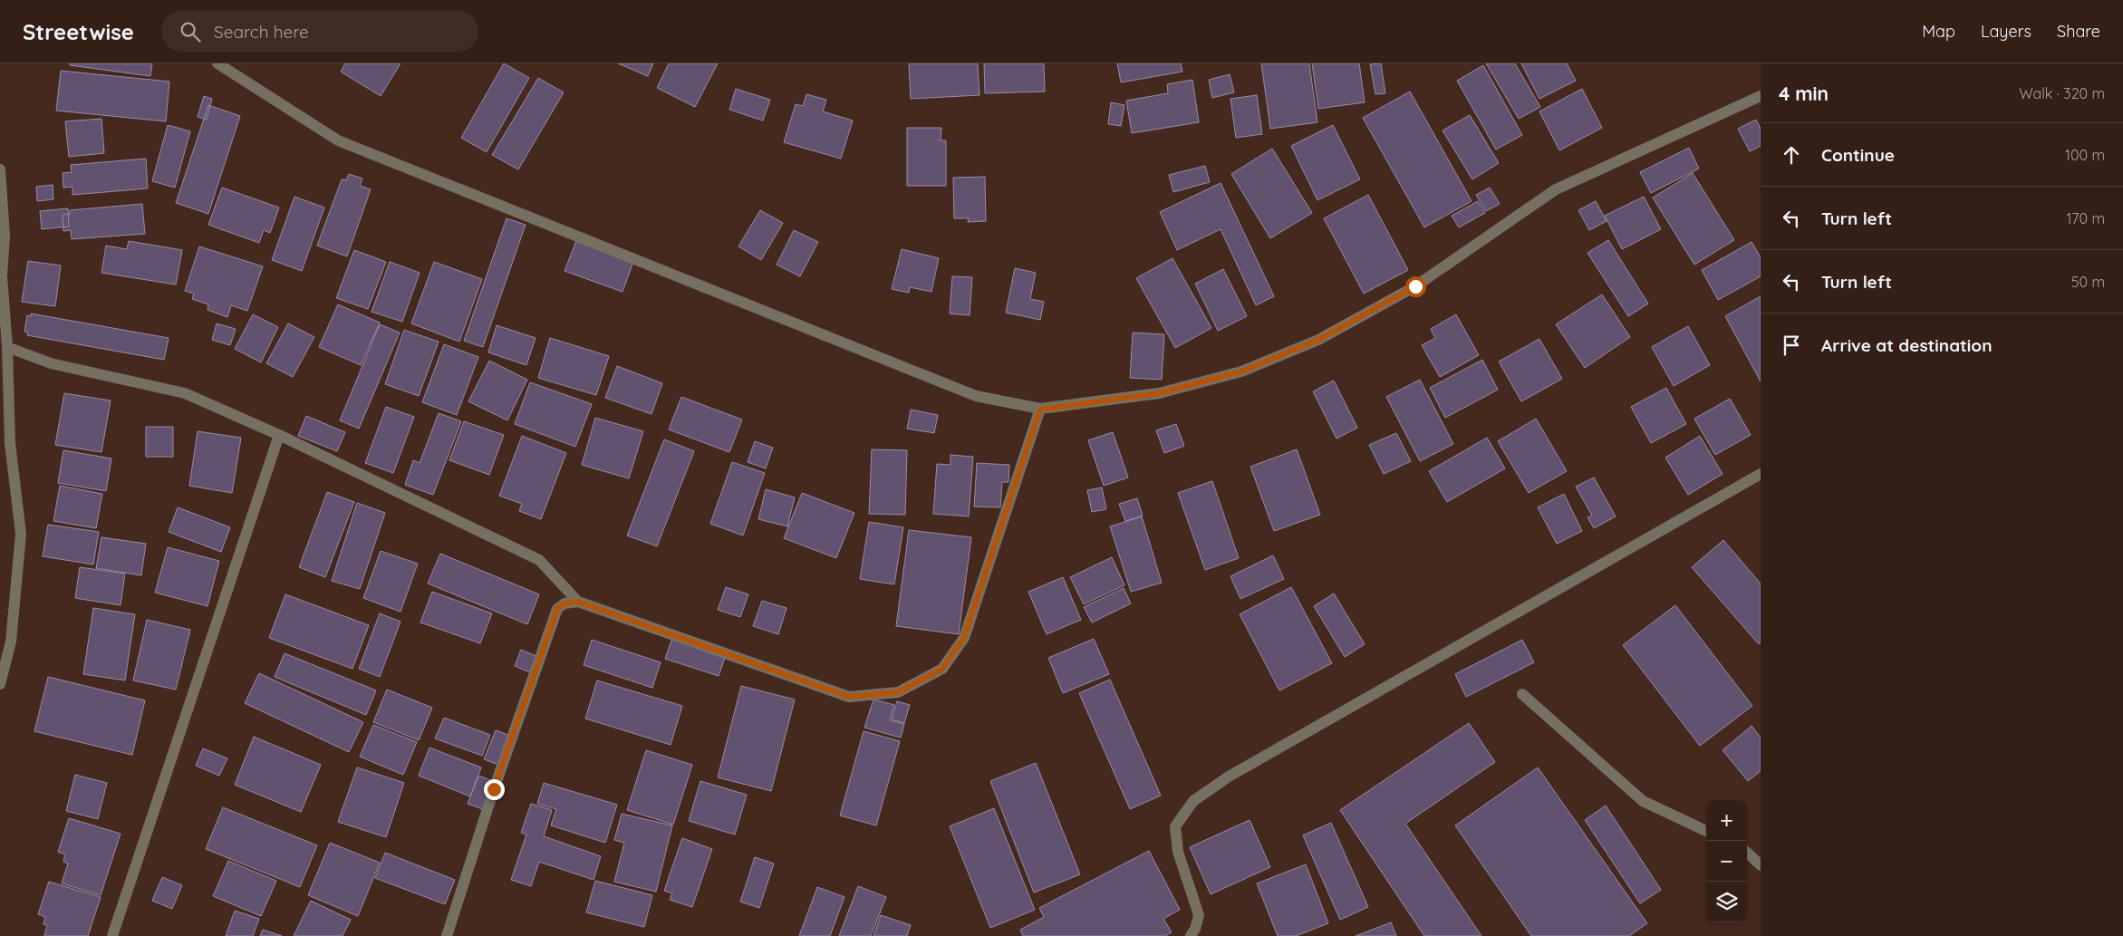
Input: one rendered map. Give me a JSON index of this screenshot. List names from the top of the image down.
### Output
{
  "page": {
    "header": "Streetwise",
    "search": "Search here",
    "nav": ["Map", "Layers", "Share"],
    "heading": ["4 min", "Walk · 320 m"],
    "list": [
      ["Continue", "100 m"],
      ["Turn left", "170 m"],
      ["Turn left", "50 m"],
      "Arrive at destination"
    ],
    "map_buttons": ["+", "−"]
  }
}
